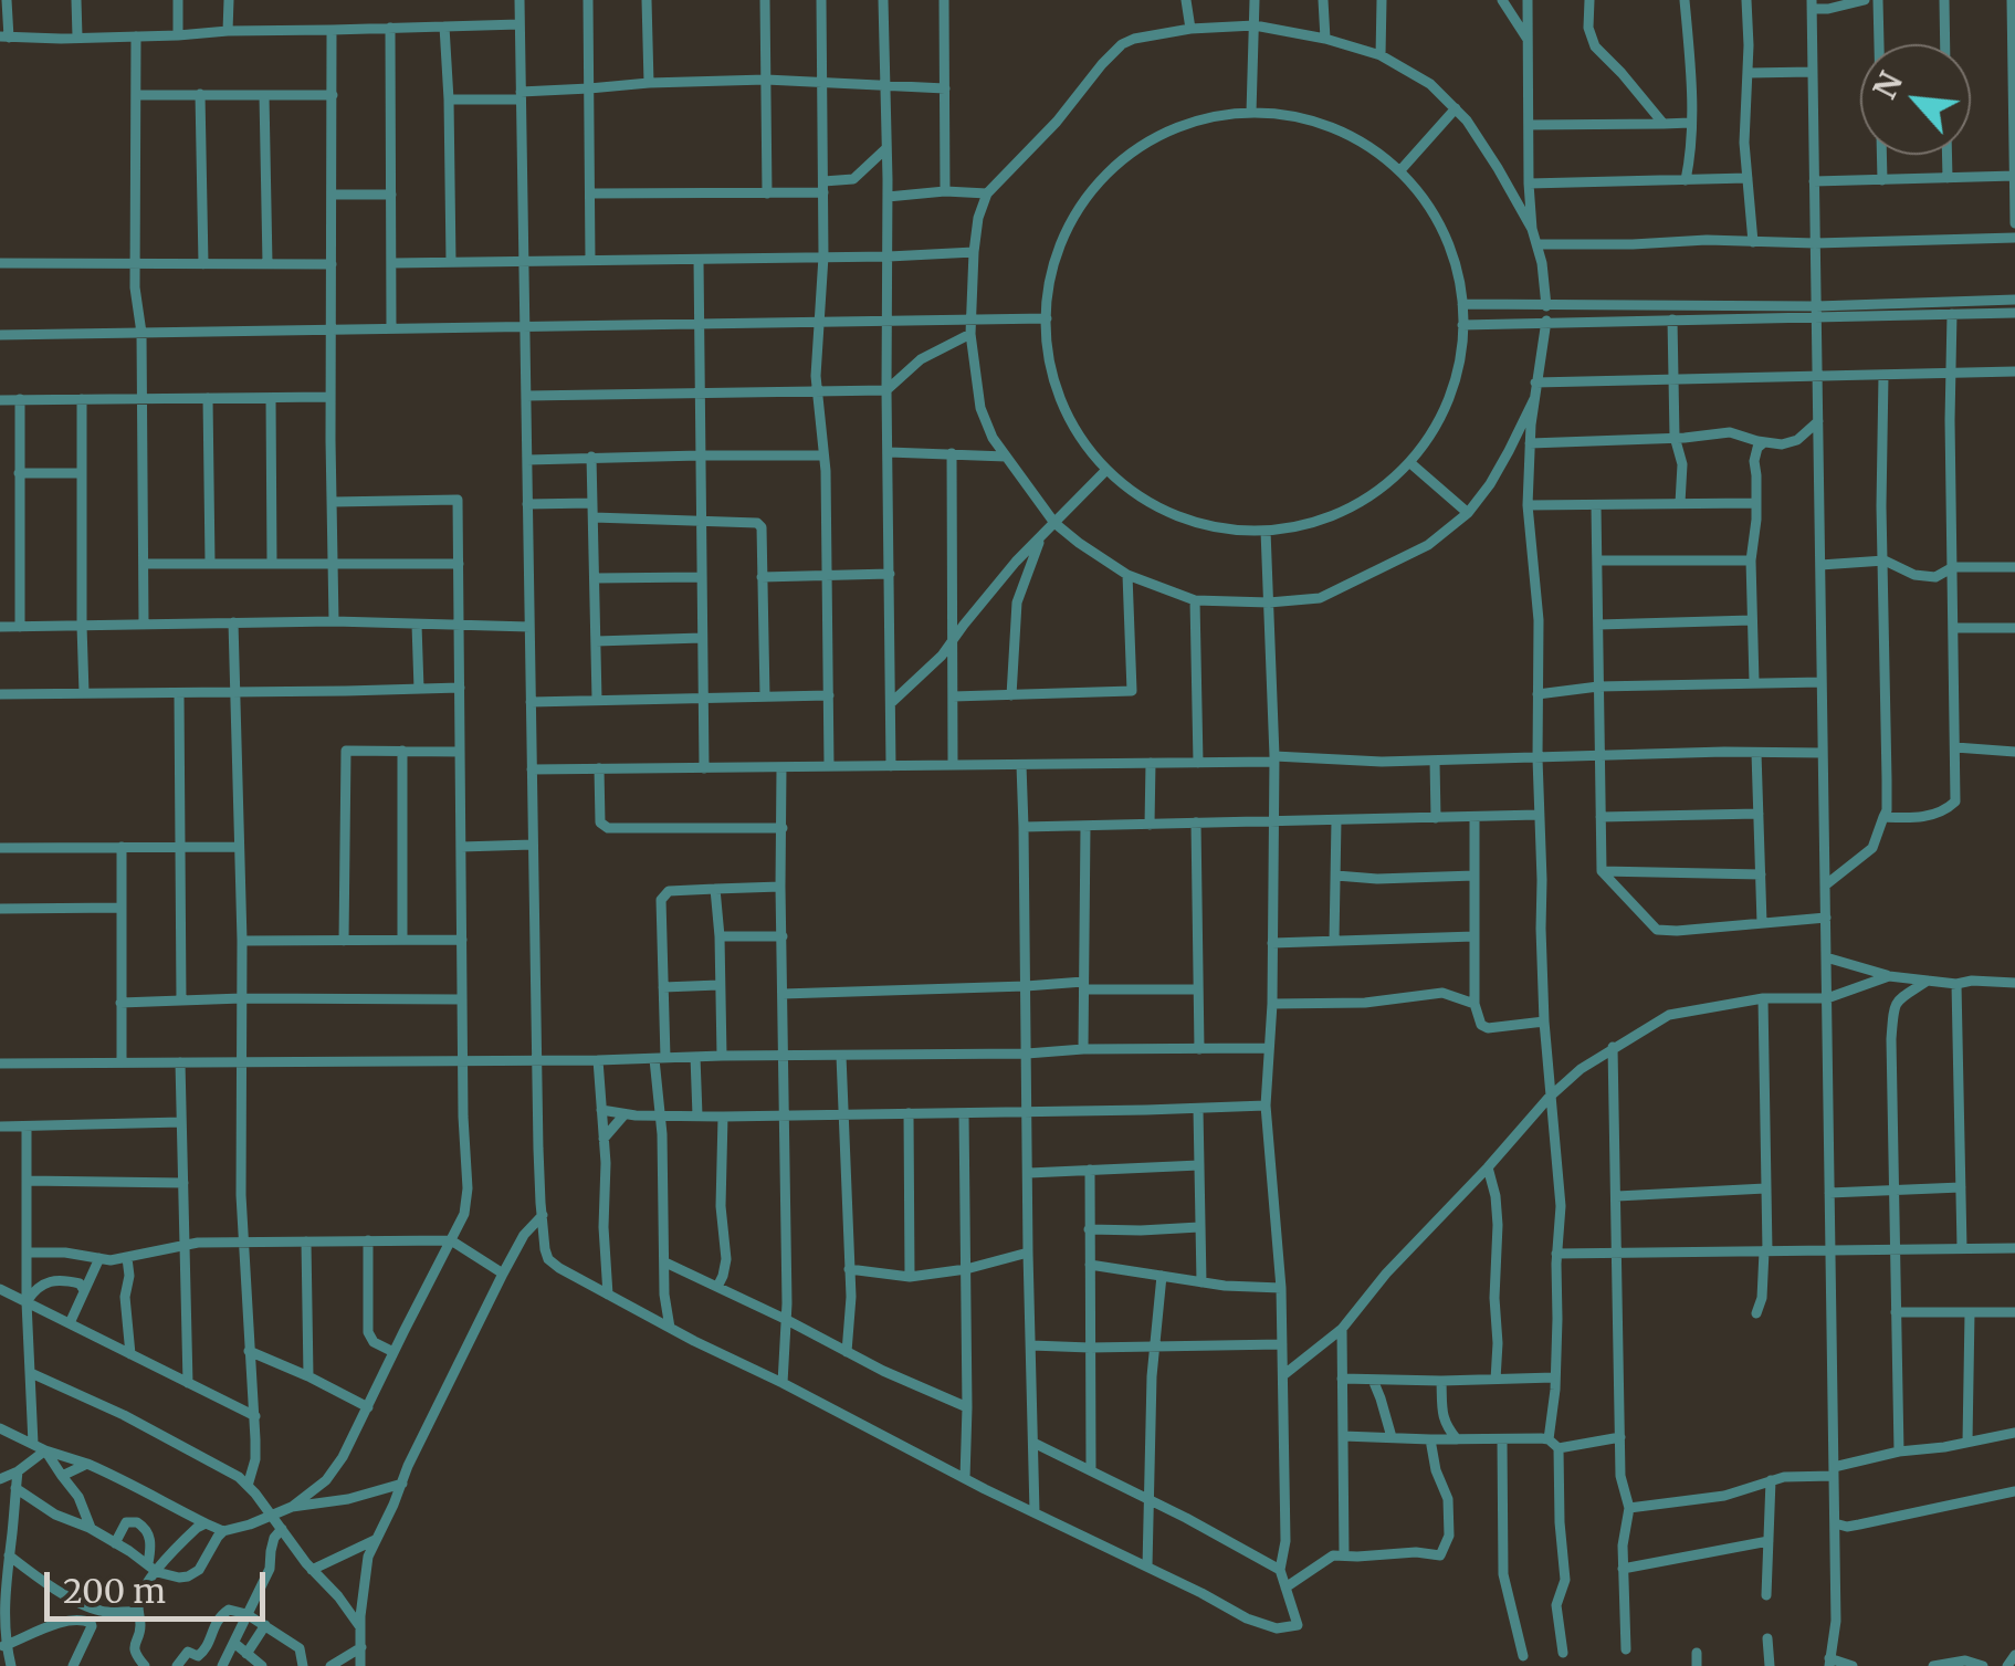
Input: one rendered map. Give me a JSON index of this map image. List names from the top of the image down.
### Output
{
  "scale_bar": "200 m",
  "north": "top left"
}
